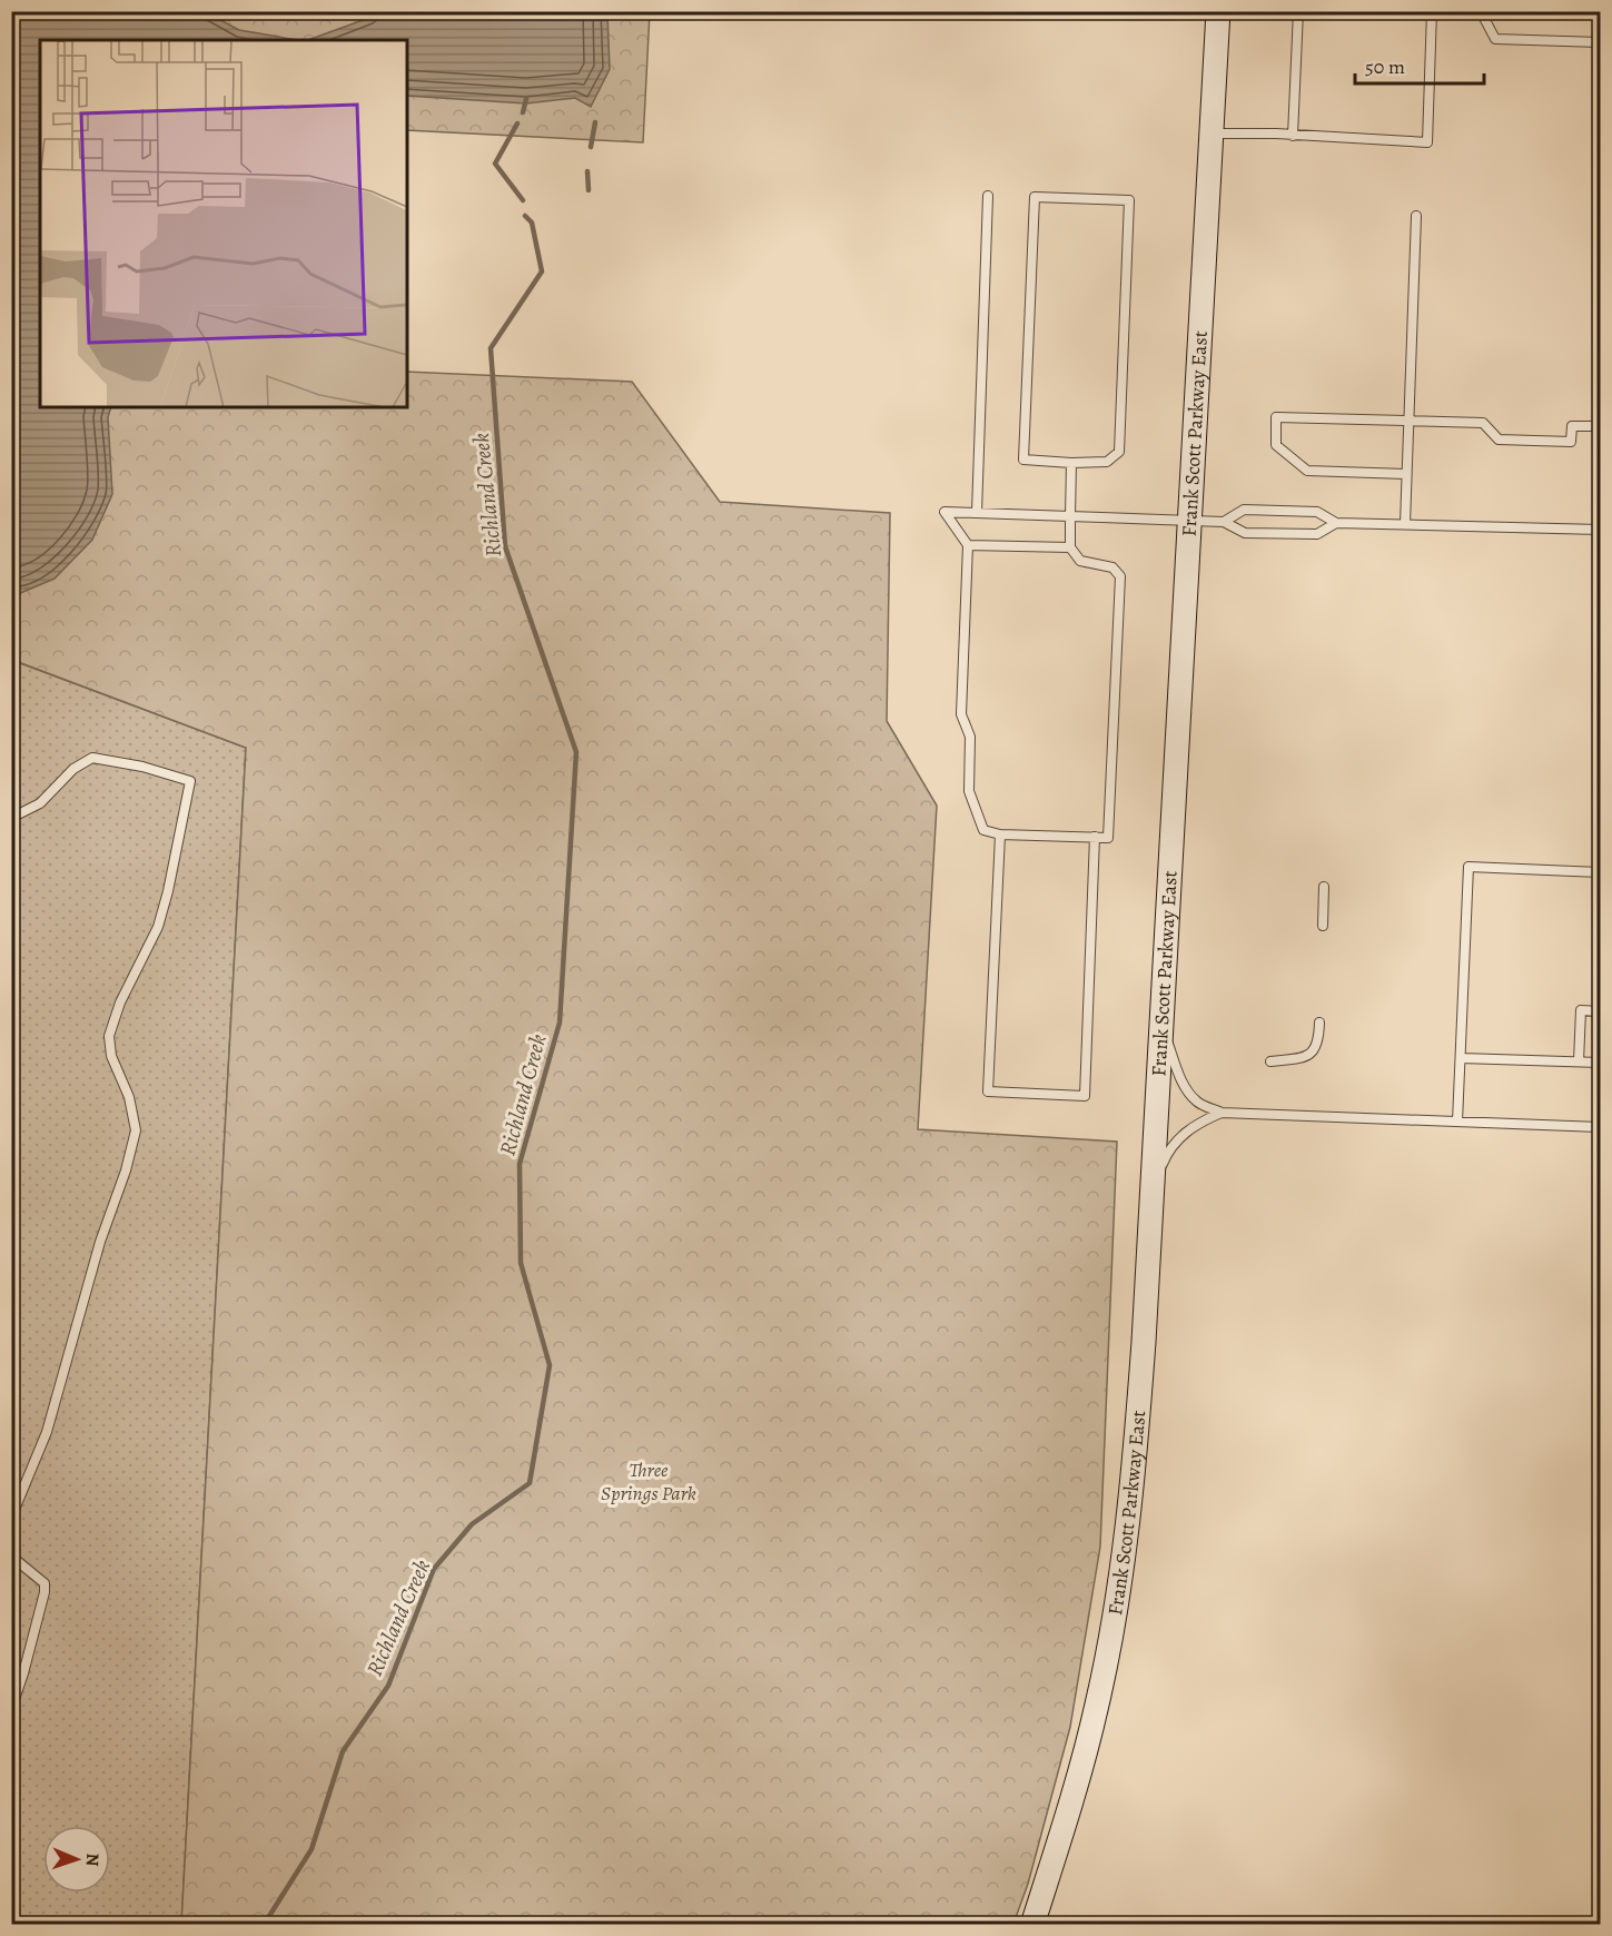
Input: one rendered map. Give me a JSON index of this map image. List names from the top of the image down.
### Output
{
  "streets": {
    "main road": ["Frank Scott Parkway East"]
  },
  "water": ["Richland Creek"],
  "parks": ["Three Springs Park"],
  "scale_bar": "50 m",
  "north": "right"
}
